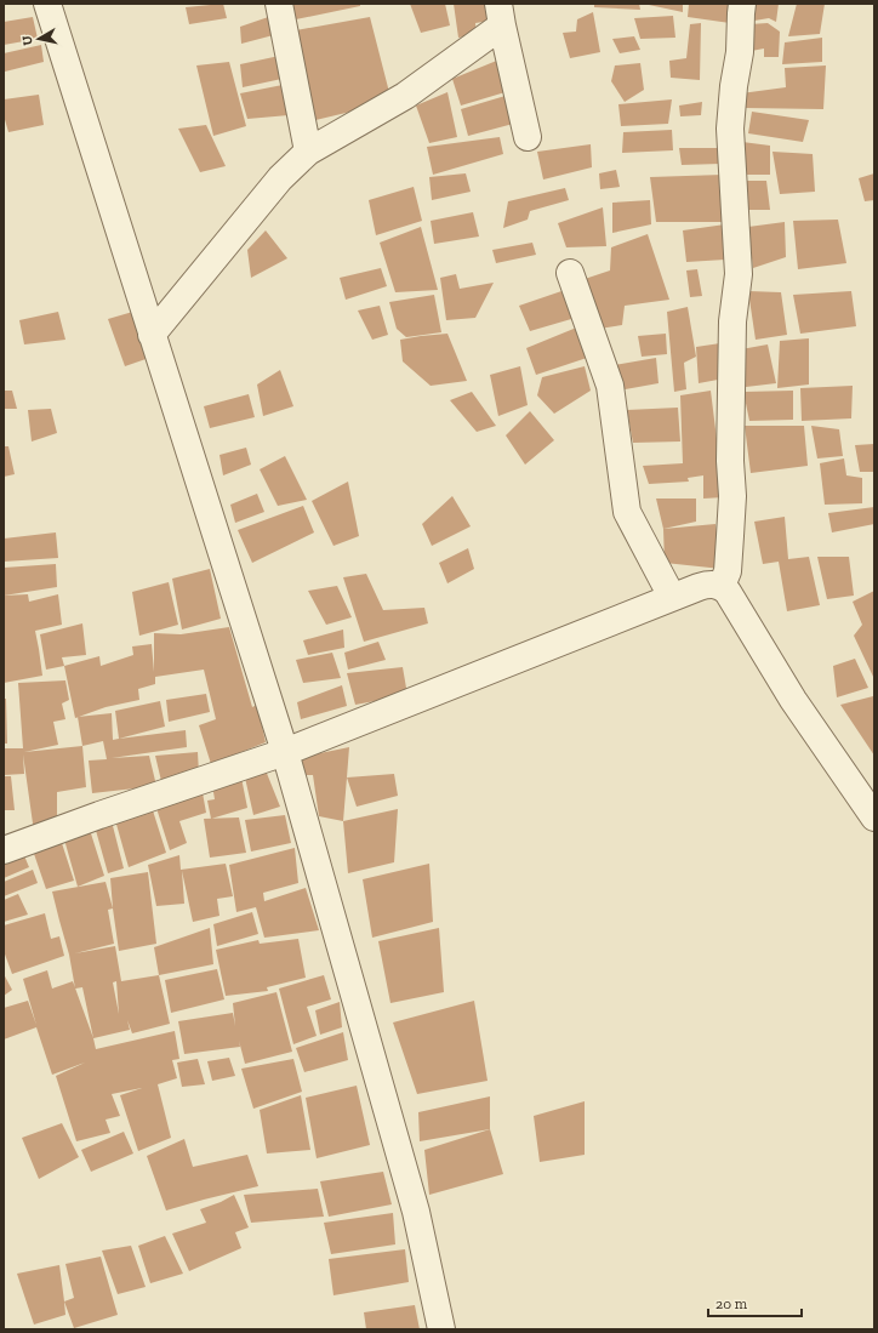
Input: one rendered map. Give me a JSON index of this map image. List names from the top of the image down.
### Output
{
  "scale_bar": "20 m",
  "north": "left"
}
